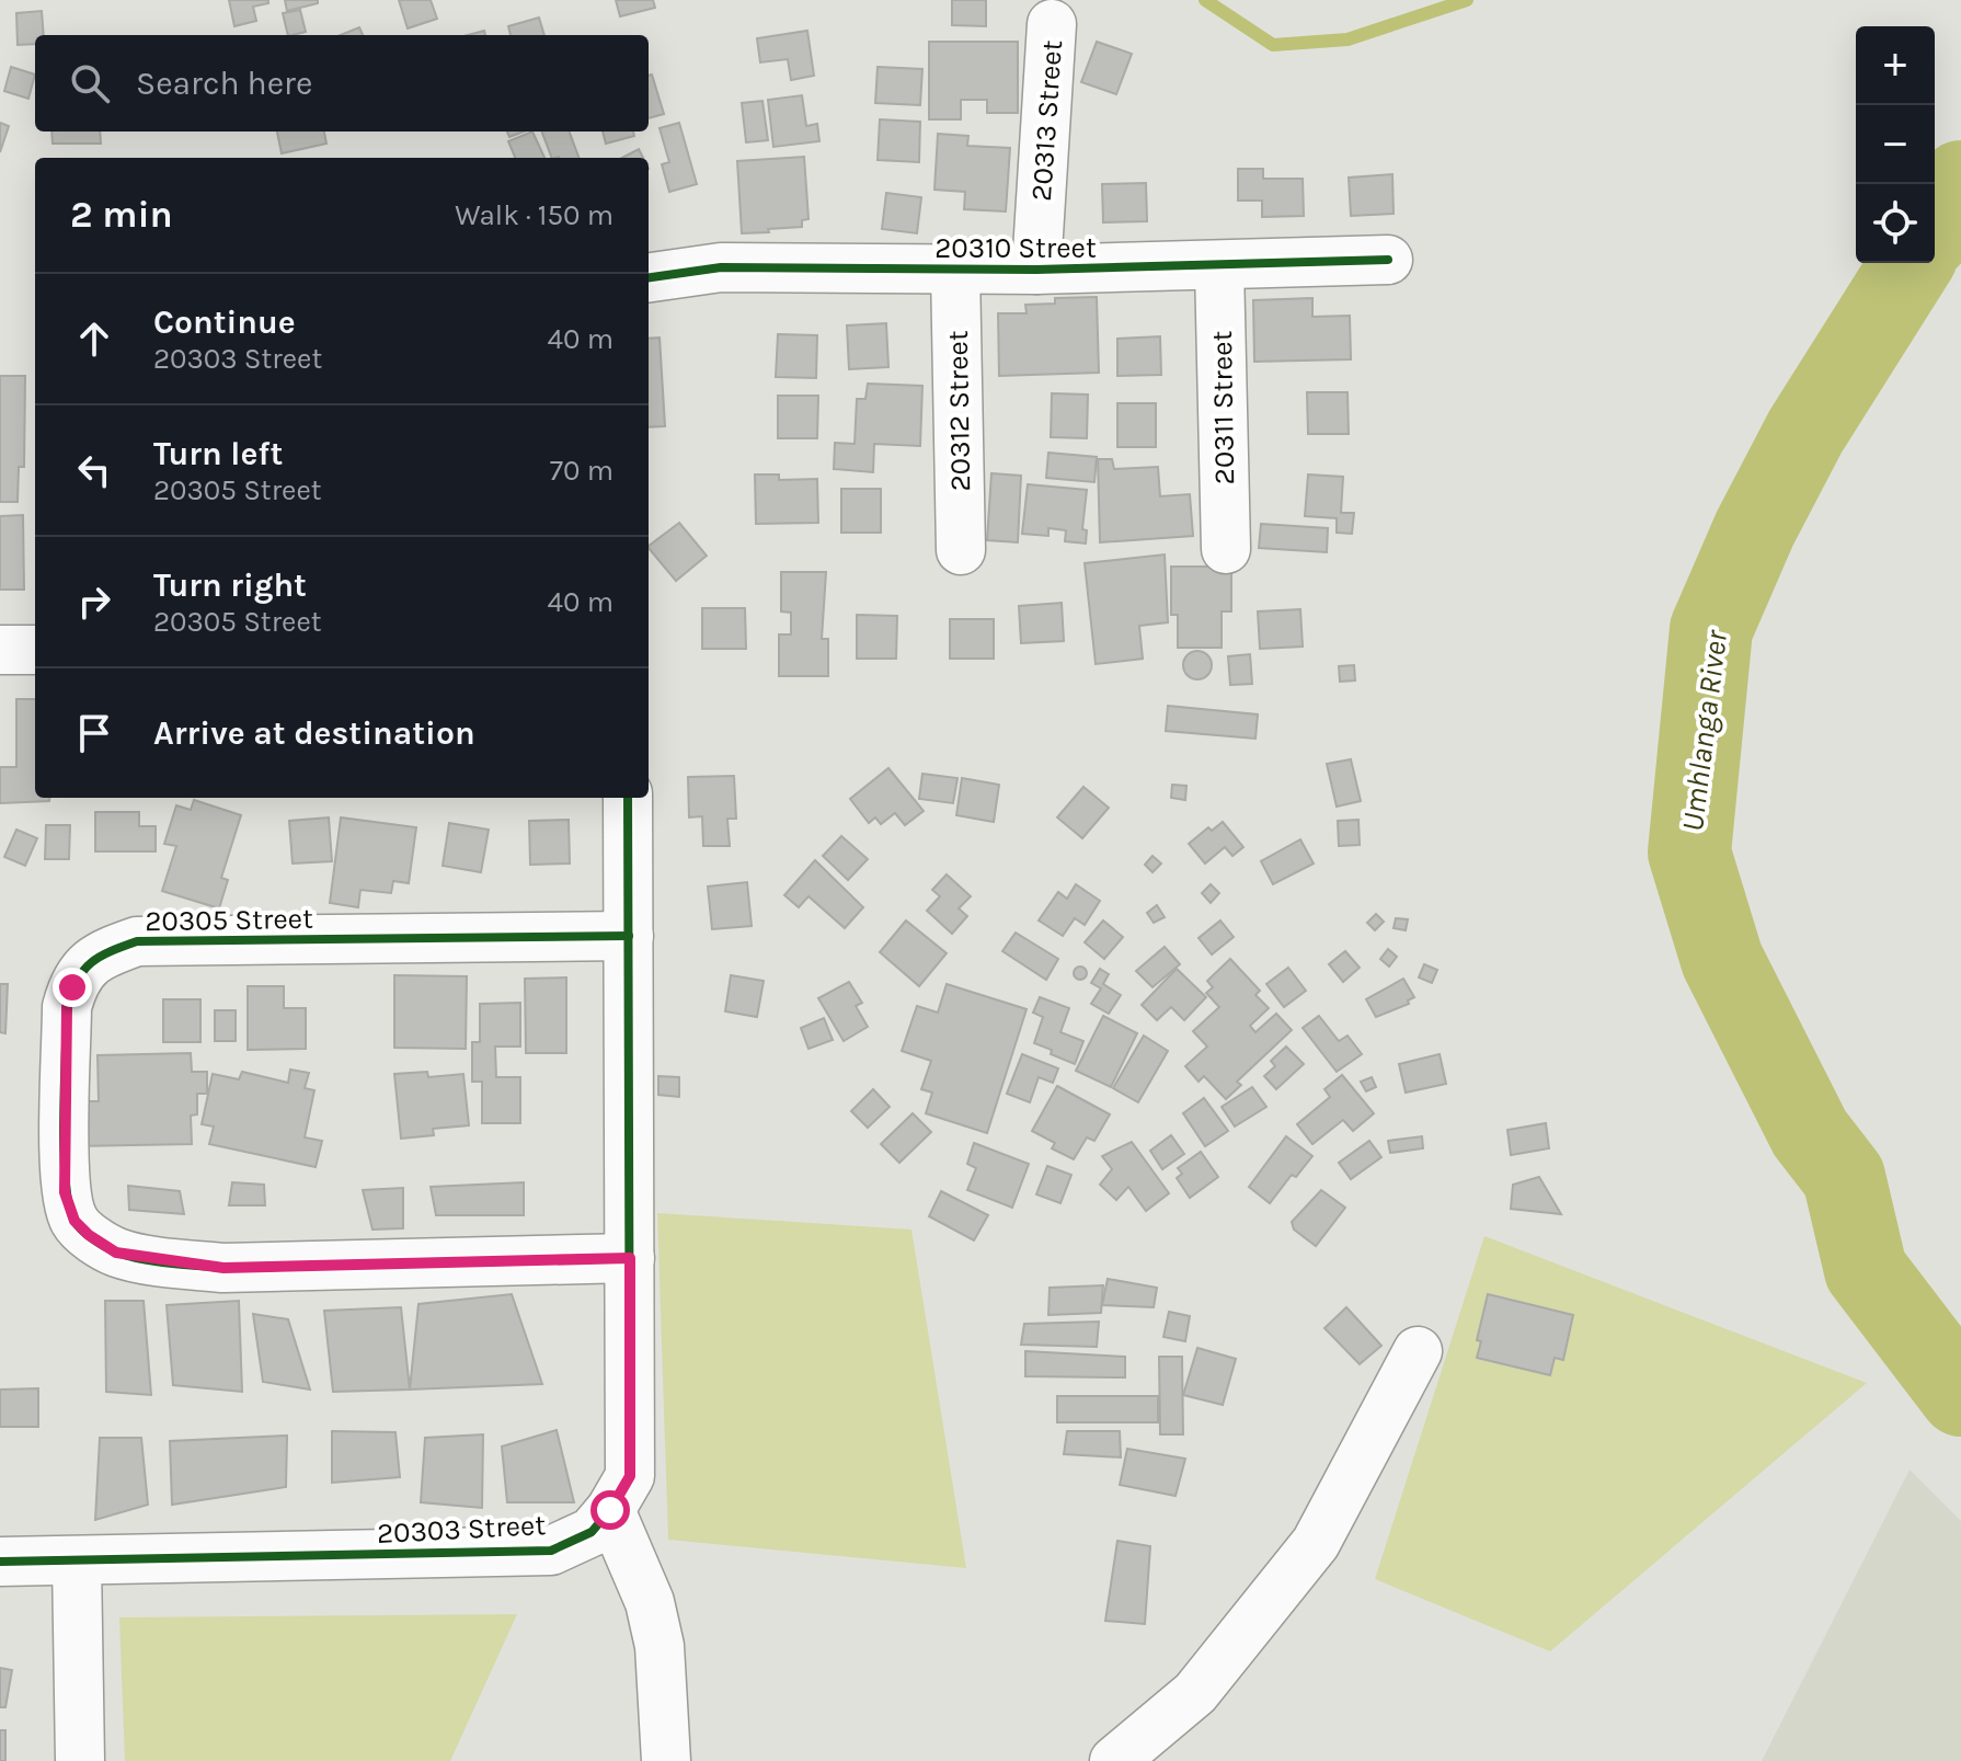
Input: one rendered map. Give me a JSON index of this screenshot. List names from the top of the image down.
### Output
{
  "streets": {
    "street": [
      "20313 Street",
      "20310 Street",
      "20311 Street",
      "20312 Street",
      "20305 Street",
      "20303 Street"
    ]
  },
  "crossings": [
    ["20313 Street", "20310 Street"],
    ["20310 Street", "20311 Street"],
    ["20310 Street", "20312 Street"],
    ["20305 Street", "20303 Street"]
  ],
  "water": ["Umhlanga River"],
  "page": {
    "map_buttons": ["+", "−"],
    "search": "Search here",
    "heading": ["2 min", "Walk · 150 m"],
    "list": [
      ["Continue", "20303 Street", "40 m"],
      ["Turn left", "20305 Street", "70 m"],
      ["Turn right", "20305 Street", "40 m"],
      "Arrive at destination"
    ]
  }
}
